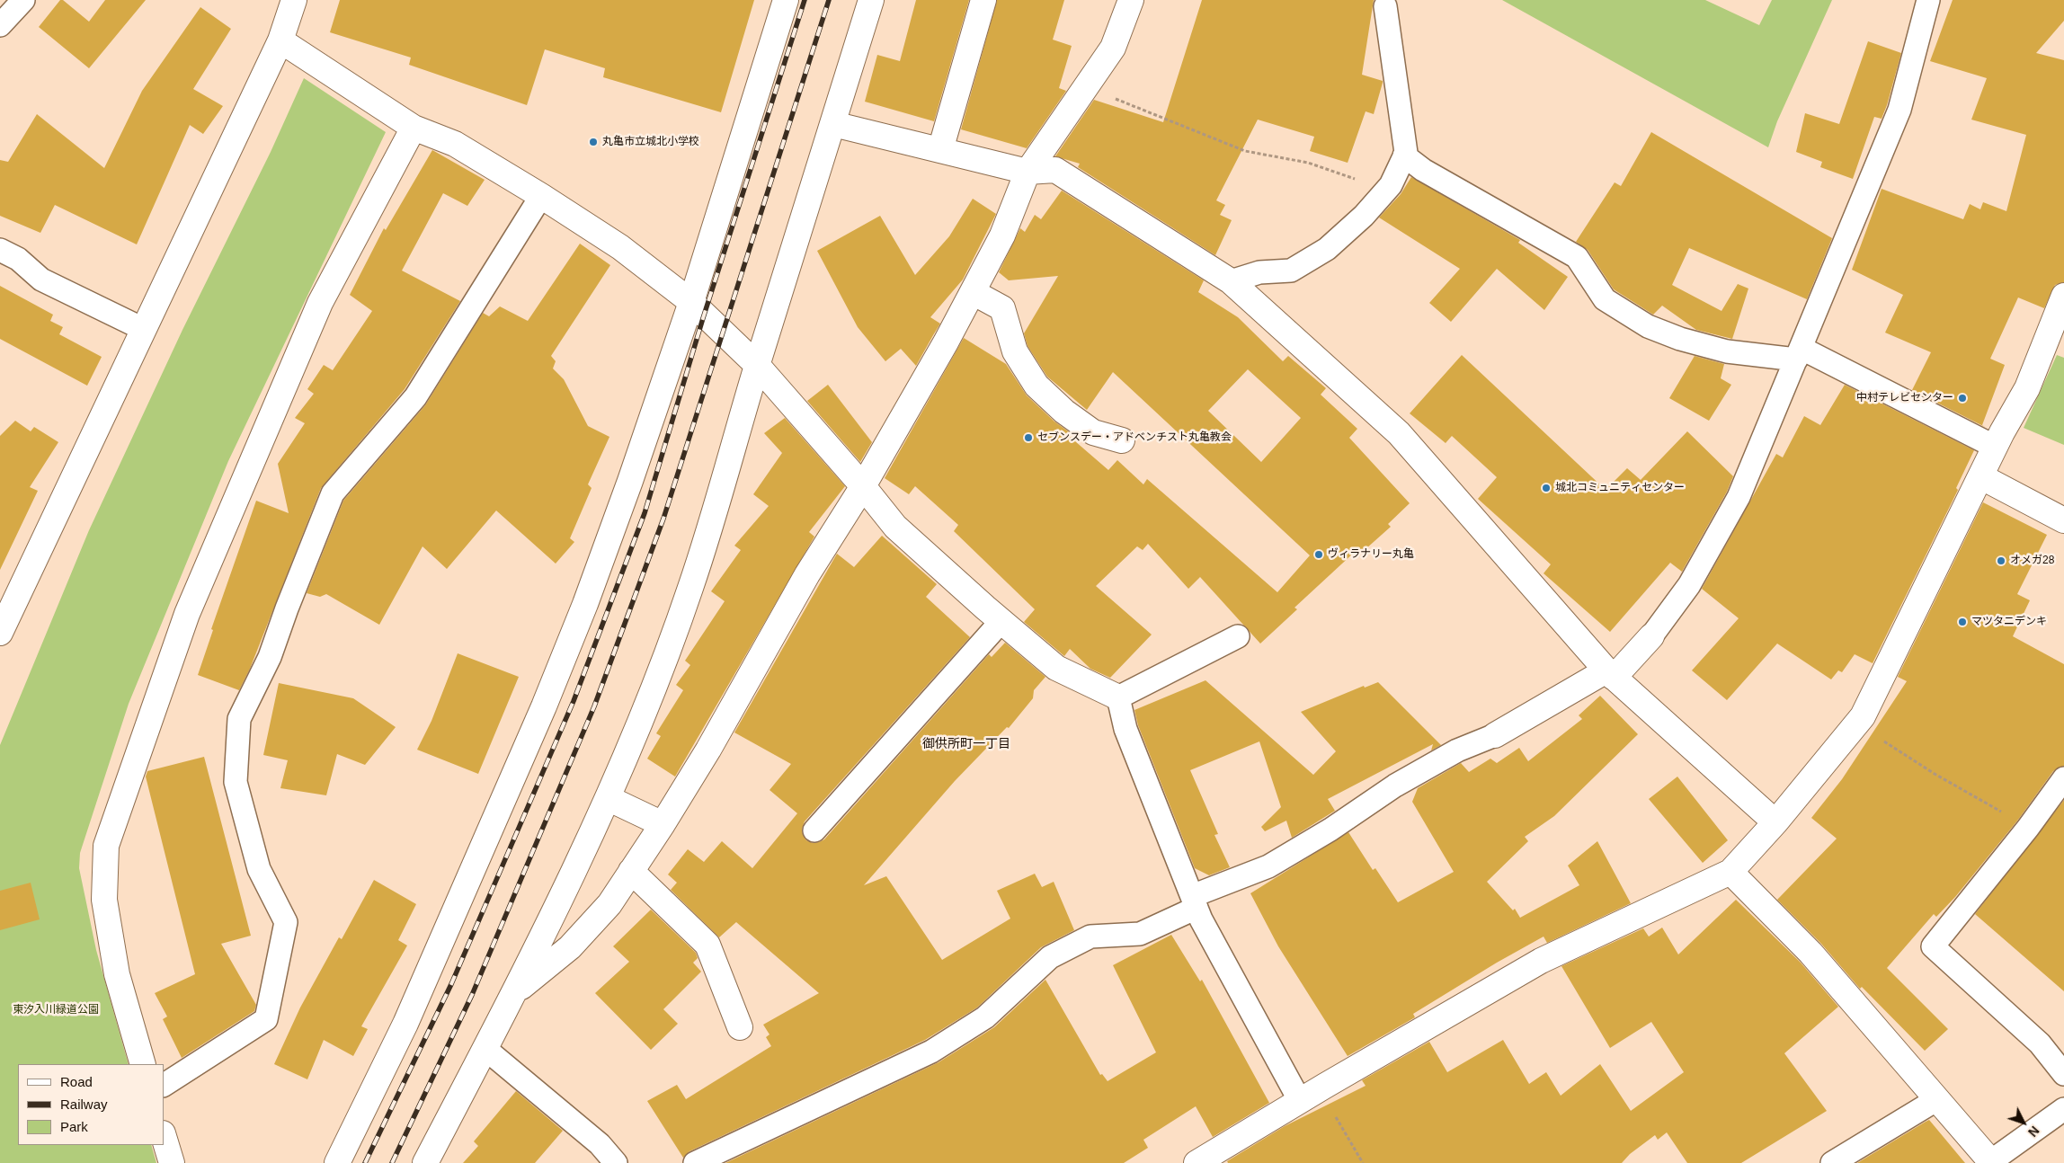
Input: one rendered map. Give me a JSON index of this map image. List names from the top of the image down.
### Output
{
  "districts": ["御供所町一丁目"],
  "parks": ["東汐入川緑道公園"],
  "places": [
    "丸亀市立城北小学校",
    "中村テレビセンター",
    "セブンスデー・アドベンチスト丸亀教会",
    "城北コミュニティセンター",
    "ヴィラナリー丸亀",
    "オメガ28",
    "マツタニデンキ"
  ],
  "legend": ["Road", "Railway", "Park"],
  "north": "bottom right"
}
